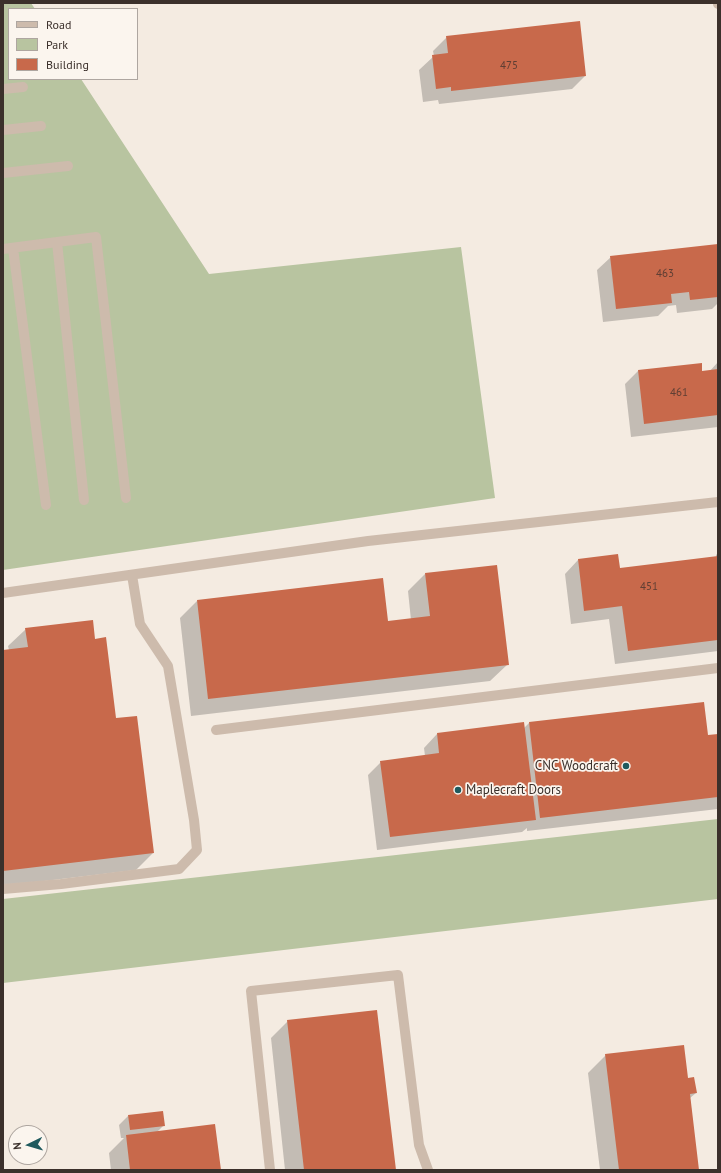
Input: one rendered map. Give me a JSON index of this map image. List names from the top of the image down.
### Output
{
  "places": ["CNC Woodcraft", "Maplecraft Doors"],
  "house_numbers": [
    "475",
    "463",
    "461",
    "451"
  ],
  "legend": ["Road", "Park", "Building"],
  "north": "left"
}
